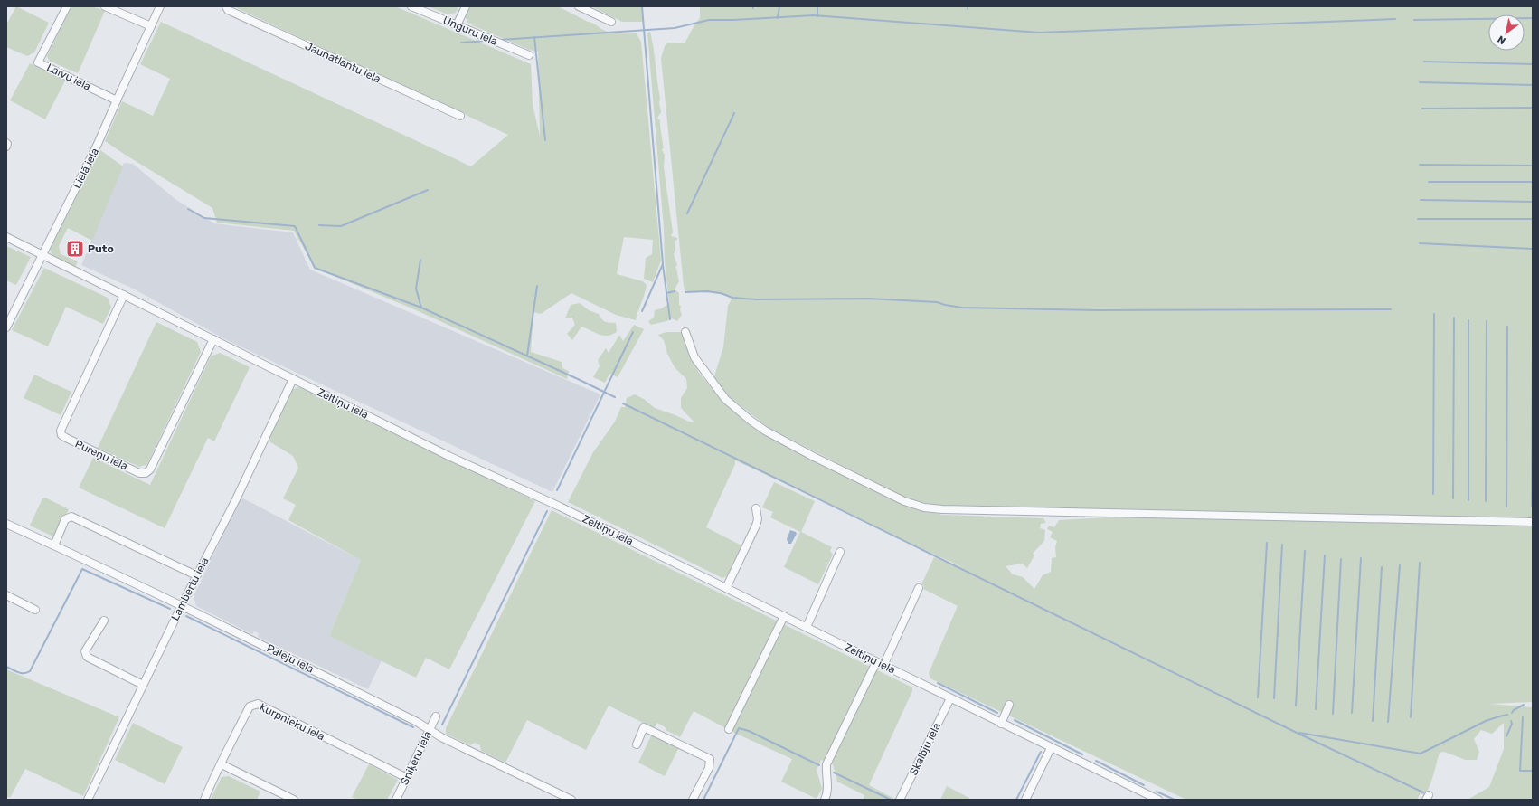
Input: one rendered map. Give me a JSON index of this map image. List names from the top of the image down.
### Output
{
  "streets": {
    "street": [
      "Unguru iela",
      "Jaunatlantu iela",
      "Laivu iela",
      "Lielā iela",
      "Zeltiņu iela",
      "Pureņu iela",
      "Lambertu iela",
      "Paleju iela",
      "Kurpnieku iela",
      "Skalbju iela",
      "Sniķeru iela"
    ]
  },
  "crossings": [
    ["Laivu iela", "Lielā iela"],
    ["Lielā iela", "Zeltiņu iela"],
    ["Zeltiņu iela", "Pureņu iela"],
    ["Zeltiņu iela", "Lambertu iela"],
    ["Zeltiņu iela", "Skalbju iela"],
    ["Lambertu iela", "Paleju iela"],
    ["Paleju iela", "Sniķeru iela"],
    ["Kurpnieku iela", "Sniķeru iela"]
  ],
  "places": {
    "building": ["Puto"]
  },
  "north": "bottom left"
}
